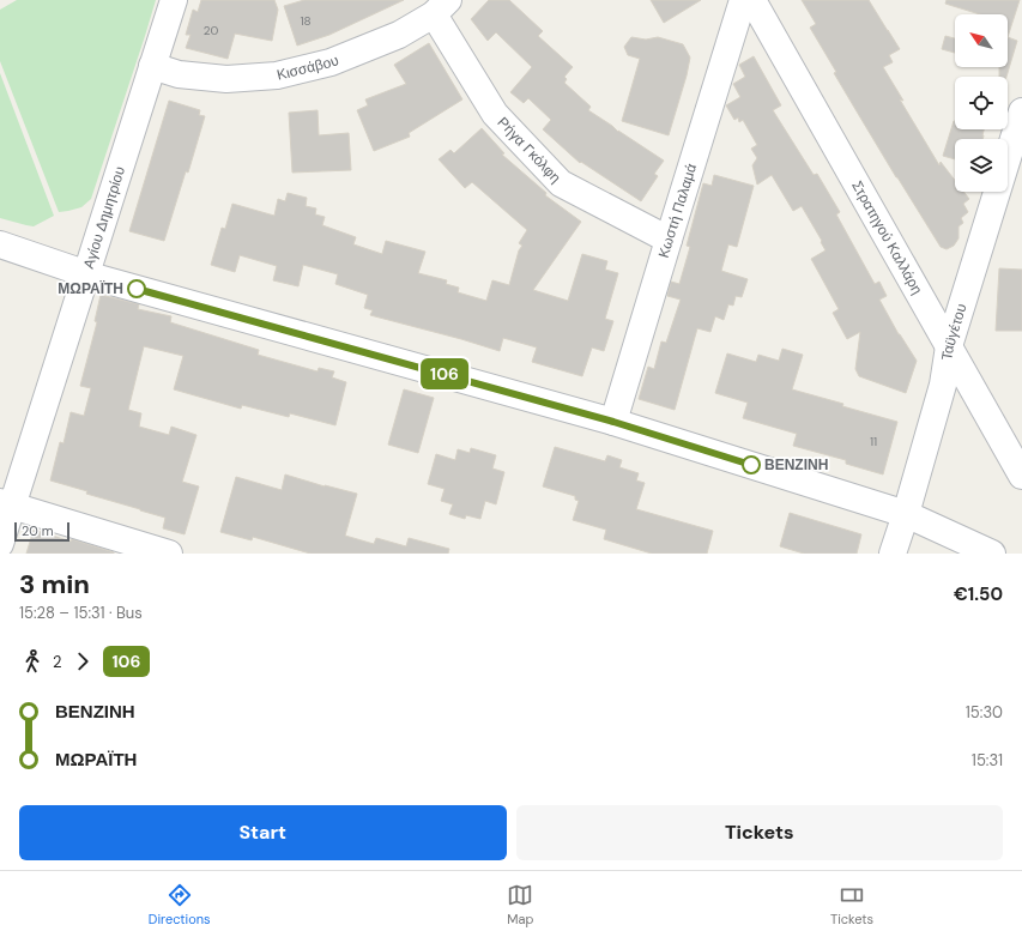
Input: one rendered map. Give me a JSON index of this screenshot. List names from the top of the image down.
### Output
{
  "streets": {
    "street": [
      "Κισσάβου",
      "Ρήγα Γκόλφη",
      "Κωστή Παλαμά",
      "Αγίου Δημητρίου",
      "Στρατηγού Καλλάρη",
      "Ταϋγέτου"
    ]
  },
  "crossings": [
    ["Κισσάβου", "Ρήγα Γκόλφη"],
    ["Κισσάβου", "Αγίου Δημητρίου"],
    ["Ρήγα Γκόλφη", "Κωστή Παλαμά"],
    ["Στρατηγού Καλλάρη", "Ταϋγέτου"]
  ],
  "places": ["ΜΩΡΑΪΤΗ", "ΒΕΝΖΙΝΗ"],
  "lines": ["bus line 106"],
  "house_numbers": ["18", "20", "11"],
  "scale_bar": "20 m",
  "north": "top left",
  "page": {
    "on_map": "106",
    "scale": "20 m",
    "heading": ["3 min", "15:28 – 15:31 · Bus", "€1.50"],
    "legs": ["2", "106"],
    "list": [
      {
        "name": "ΒΕΝΖΙΝΗ",
        "value": "15:30"
      },
      {
        "name": "ΜΩΡΑΪΤΗ",
        "value": "15:31"
      }
    ],
    "buttons": ["Start", "Tickets"],
    "tabs": ["Directions", "Map", "Tickets"]
  }
}
